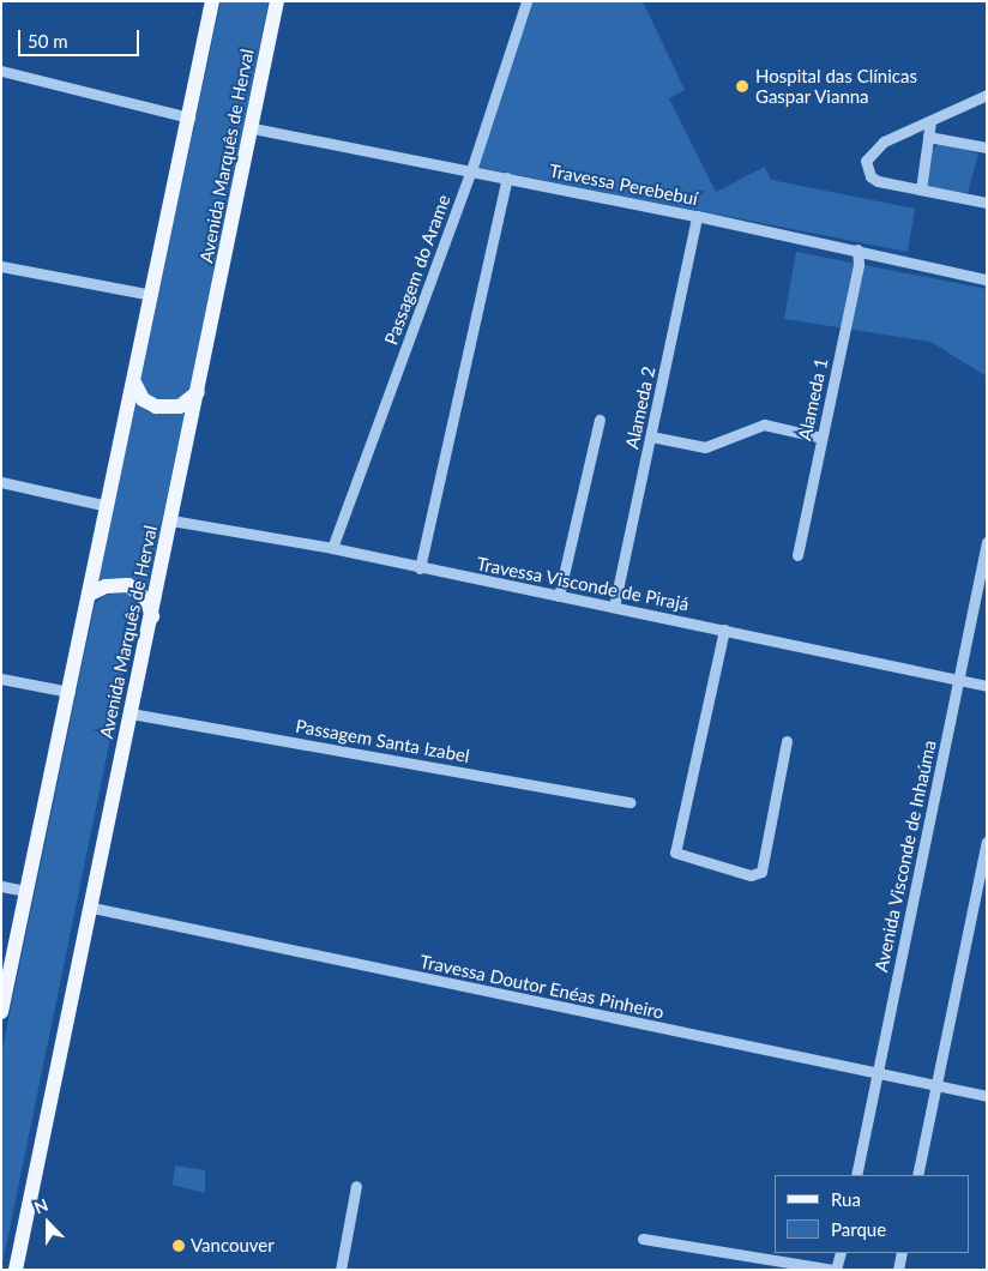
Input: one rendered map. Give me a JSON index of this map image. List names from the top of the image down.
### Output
{
  "streets": {
    "main road": ["Avenida Marquês de Herval"],
    "street": [
      "Travessa Perebebuí",
      "Passagem do Arame",
      "Alameda 1",
      "Alameda 2",
      "Travessa Visconde de Pirajá",
      "Passagem Santa Izabel",
      "Avenida Visconde de Inhaúma",
      "Travessa Doutor Enéas Pinheiro"
    ]
  },
  "crossings": [
    ["Avenida Marquês de Herval", "Travessa Perebebuí"],
    ["Avenida Marquês de Herval", "Travessa Visconde de Pirajá"],
    ["Avenida Marquês de Herval", "Passagem Santa Izabel"],
    ["Avenida Marquês de Herval", "Travessa Doutor Enéas Pinheiro"],
    ["Travessa Perebebuí", "Passagem do Arame"],
    ["Travessa Perebebuí", "Alameda 1"],
    ["Travessa Perebebuí", "Alameda 2"],
    ["Passagem do Arame", "Travessa Visconde de Pirajá"],
    ["Alameda 2", "Travessa Visconde de Pirajá"],
    ["Travessa Visconde de Pirajá", "Avenida Visconde de Inhaúma"],
    ["Avenida Visconde de Inhaúma", "Travessa Doutor Enéas Pinheiro"]
  ],
  "places": ["Hospital das Clínicas Gaspar Vianna", "Vancouver"],
  "legend": ["Rua", "Parque"],
  "scale_bar": "50 m",
  "north": "top"
}
